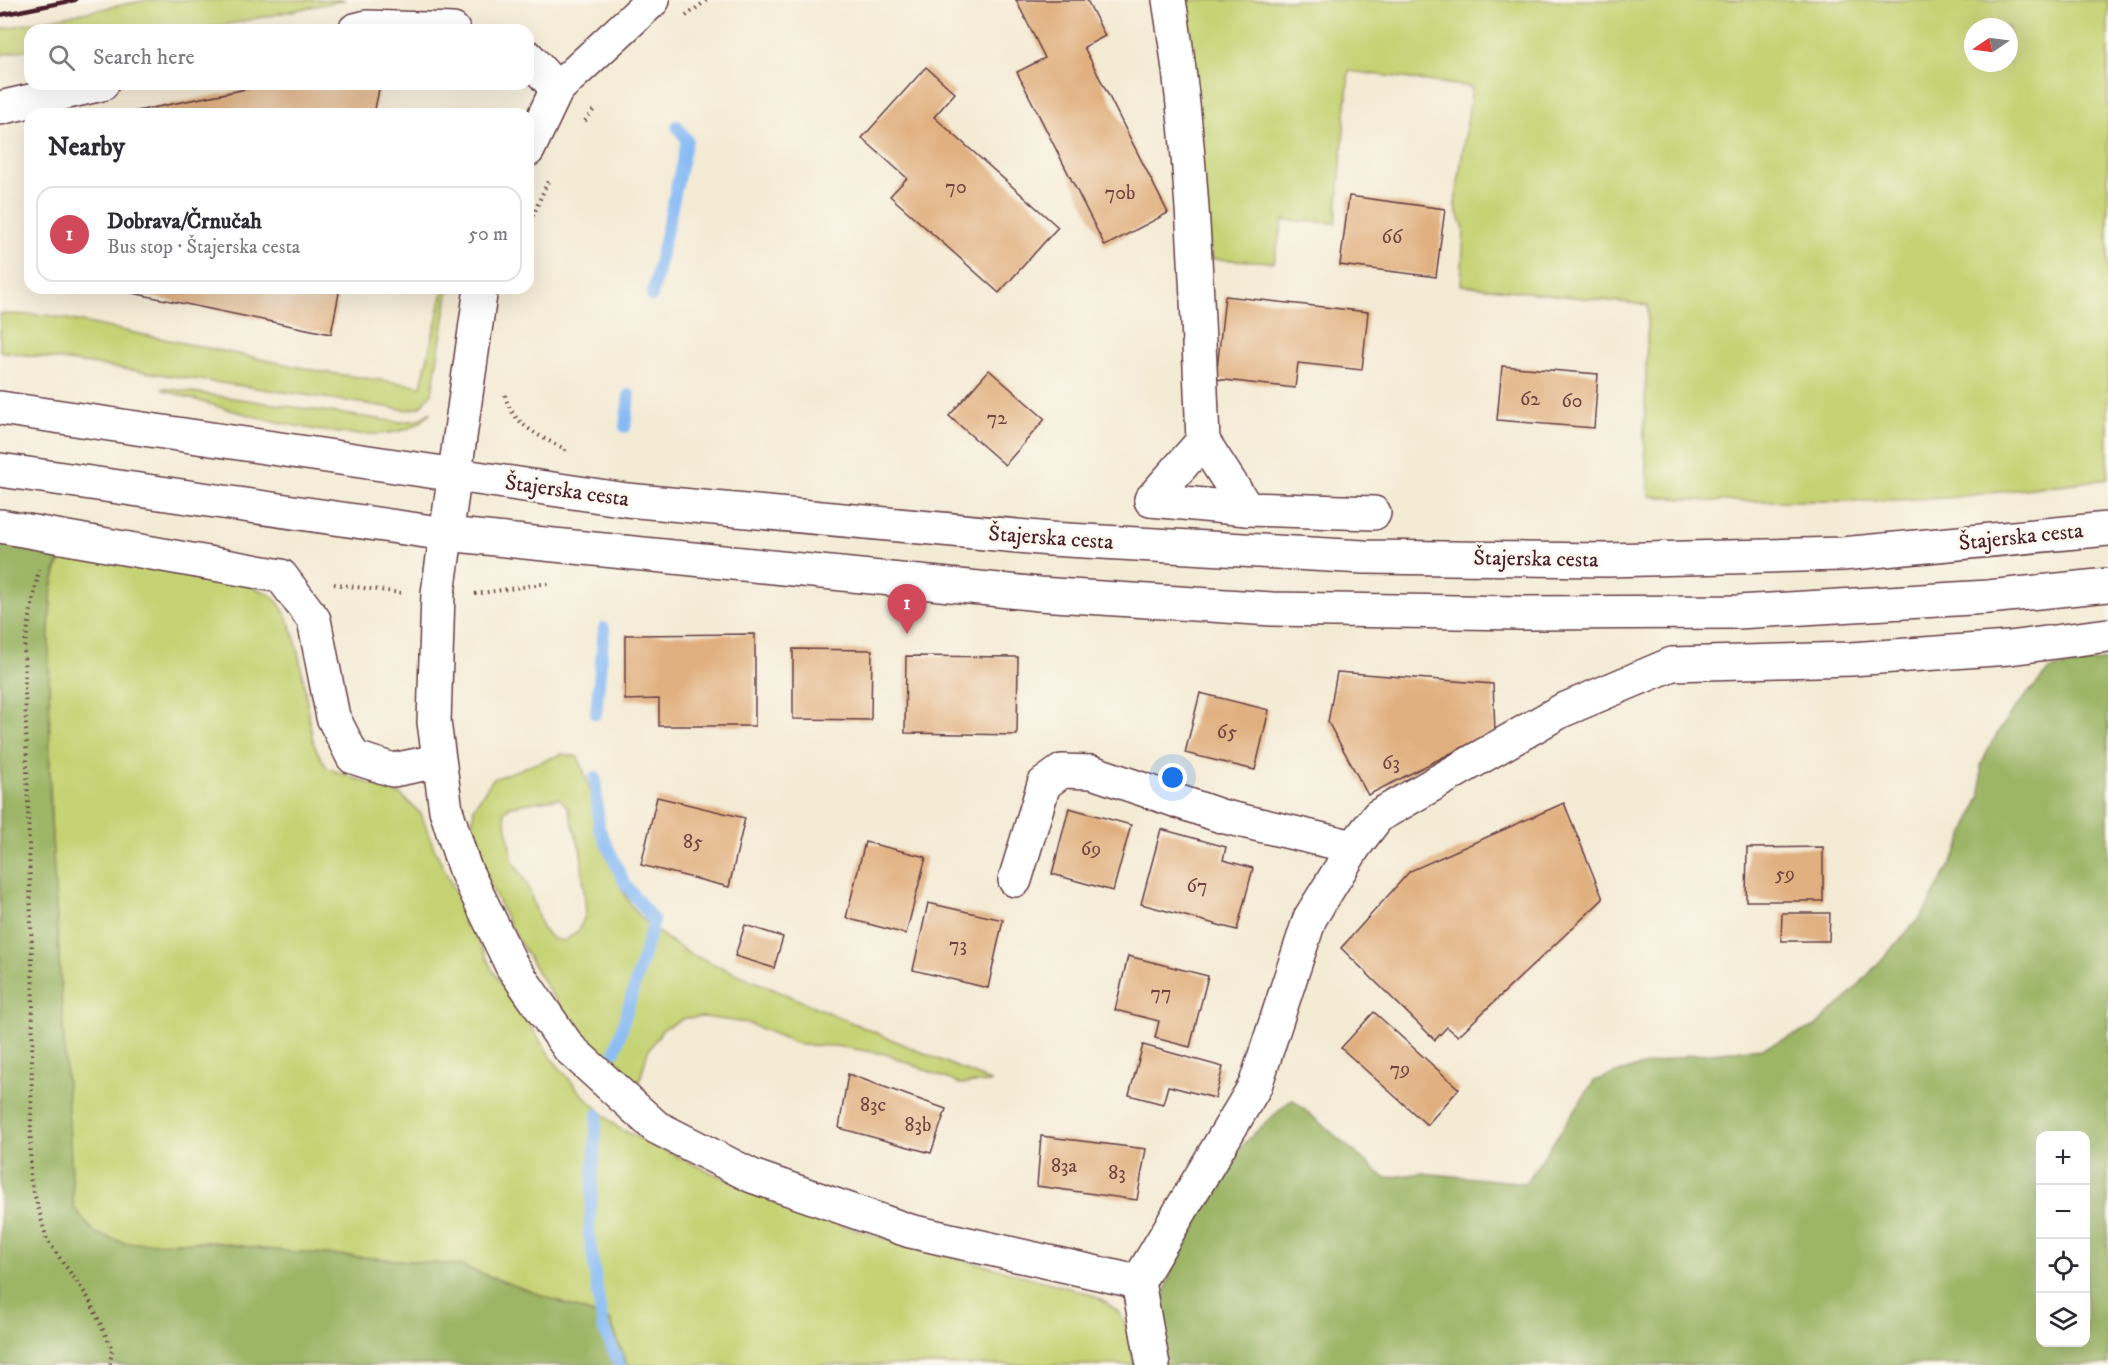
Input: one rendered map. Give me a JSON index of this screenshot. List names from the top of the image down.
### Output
{
  "streets": {
    "street": ["Štajerska cesta"]
  },
  "house_numbers": [
    "70",
    "70b",
    "66",
    "62",
    "60",
    "72",
    "65",
    "63",
    "85",
    "69",
    "59",
    "67",
    "73",
    "77",
    "79",
    "83c",
    "83b",
    "83a",
    "83"
  ],
  "north": "left",
  "page": {
    "search": "Search here",
    "heading": "Nearby",
    "list": [
      {
        "mark": "1",
        "name": "Dobrava/Črnučah",
        "note": "Bus stop · Štajerska cesta",
        "value": "50 m"
      }
    ],
    "pins": "1",
    "map_buttons": ["+", "−"]
  }
}
